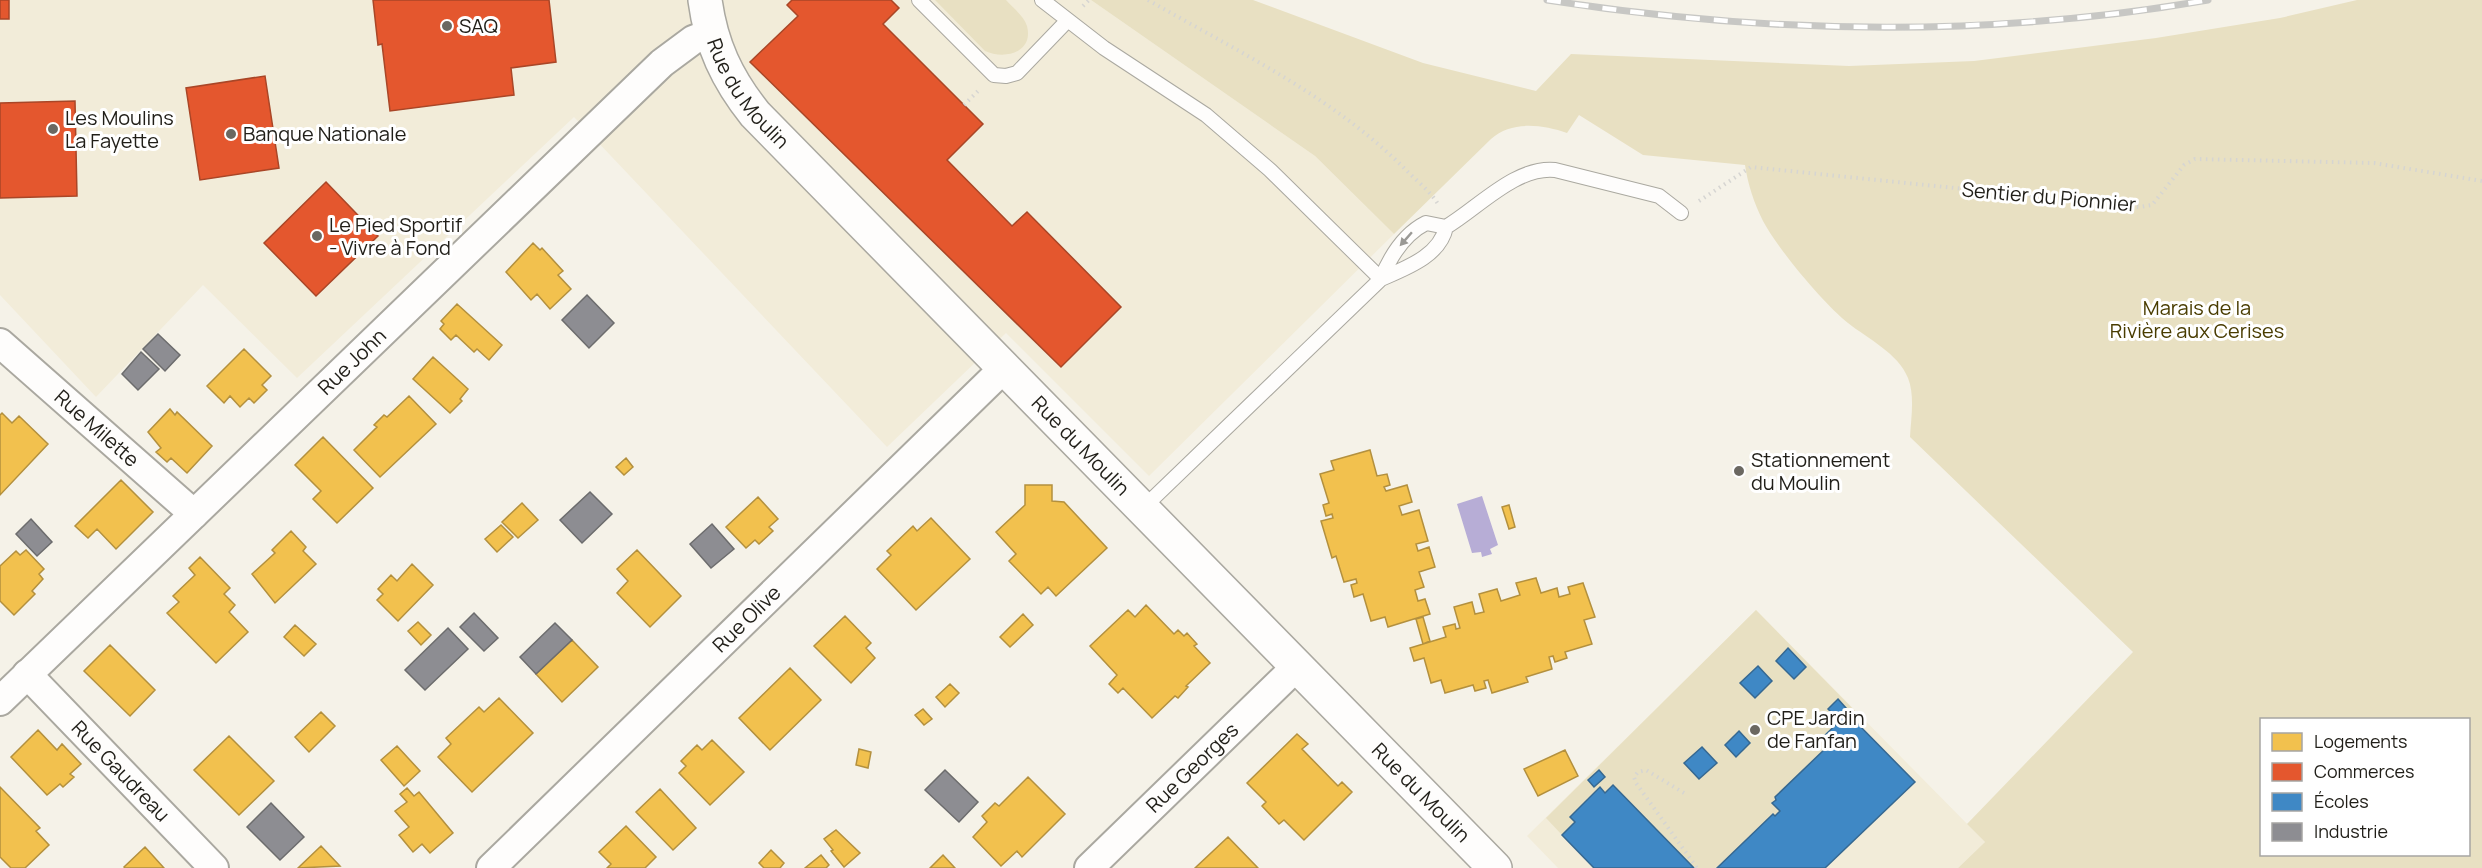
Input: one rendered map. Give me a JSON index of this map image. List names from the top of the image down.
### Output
{
  "streets": {
    "street": [
      "Rue du Moulin",
      "Rue John",
      "Rue Milette",
      "Rue Olive",
      "Rue Georges",
      "Rue Gaudreau"
    ],
    "path": ["Sentier du Pionnier"]
  },
  "crossings": [
    ["Rue du Moulin", "Rue John"],
    ["Rue du Moulin", "Rue Olive"],
    ["Rue du Moulin", "Rue Georges"],
    ["Rue John", "Rue Milette"],
    ["Rue John", "Rue Gaudreau"]
  ],
  "parks": ["Marais de la Rivière aux Cerises"],
  "places": [
    "SAQ",
    "Les Moulins La Fayette",
    "Banque Nationale",
    "Le Pied Sportif - Vivre à Fond",
    "Stationnement du Moulin",
    "CPE Jardin de Fanfan"
  ],
  "legend": [
    "Logements",
    "Commerces",
    "Écoles",
    "Industrie"
  ]
}
